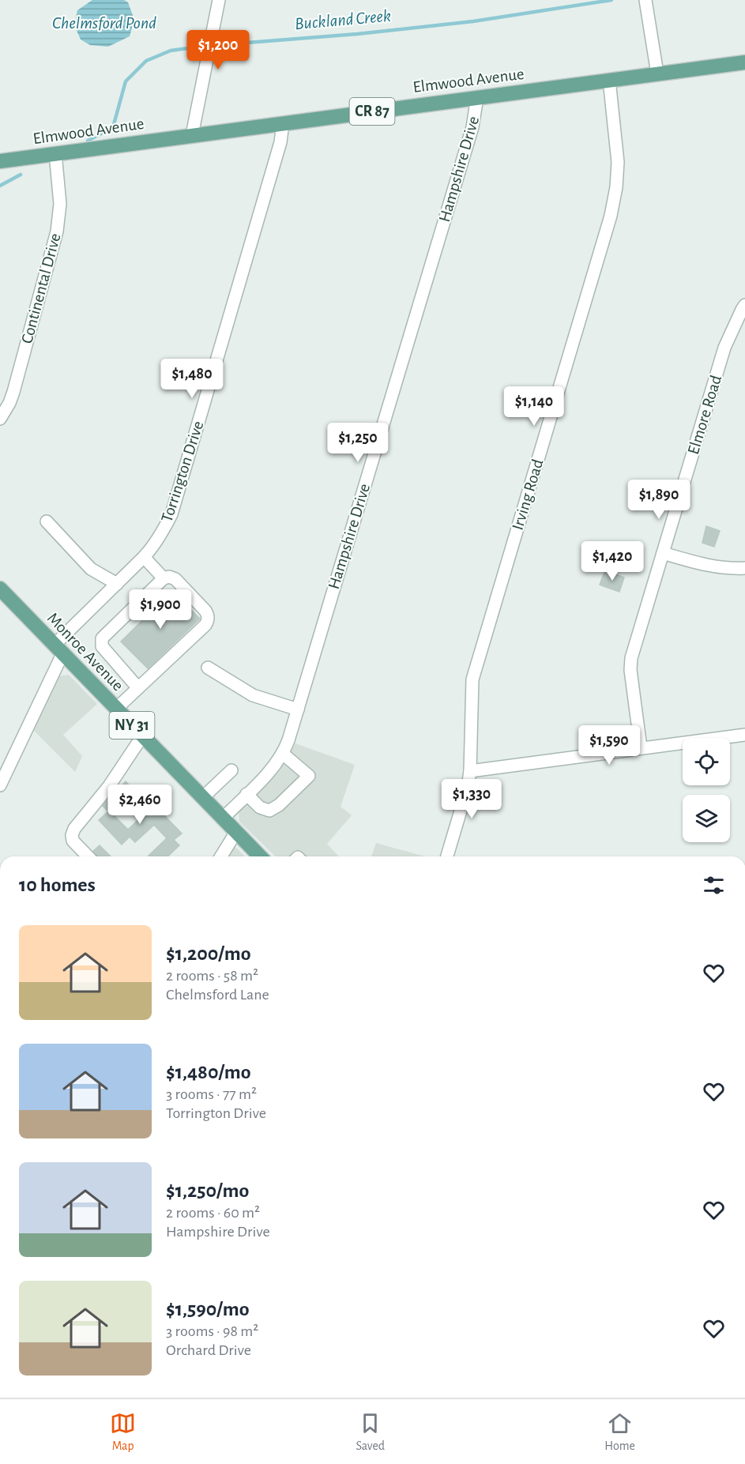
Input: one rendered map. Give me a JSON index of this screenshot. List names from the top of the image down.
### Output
{
  "streets": {
    "main road": [
      "Elmwood Avenue",
      "CR 87",
      "Monroe Avenue",
      "NY 31"
    ],
    "street": [
      "Hampshire Drive",
      "Continental Drive",
      "Elmore Road",
      "Torrington Drive",
      "Irving Road"
    ]
  },
  "crossings": [
    ["Elmwood Avenue", "Hampshire Drive"],
    ["Elmwood Avenue", "Continental Drive"],
    ["Elmwood Avenue", "Torrington Drive"],
    ["Elmwood Avenue", "Irving Road"],
    ["Hampshire Drive", "Monroe Avenue"],
    ["Torrington Drive", "Monroe Avenue"]
  ],
  "water": ["Buckland Creek", "Chelmsford Pond"],
  "page": {
    "price": [
      "$1,200",
      "$1,480",
      "$1,140",
      "$1,250",
      "$1,890",
      "$1,420",
      "$1,900",
      "$1,590",
      "$1,330",
      "$2,460"
    ],
    "heading": "10 homes",
    "list": [
      {
        "name": "$1,200/mo",
        "note": "2 rooms · 58 m² · Chelmsford Lane"
      },
      {
        "name": "$1,480/mo",
        "note": "3 rooms · 77 m² · Torrington Drive"
      },
      {
        "name": "$1,250/mo",
        "note": "2 rooms · 60 m² · Hampshire Drive"
      },
      {
        "name": "$1,590/mo",
        "note": "3 rooms · 98 m² · Orchard Drive"
      }
    ],
    "tabs": ["Map", "Saved", "Home"]
  }
}
